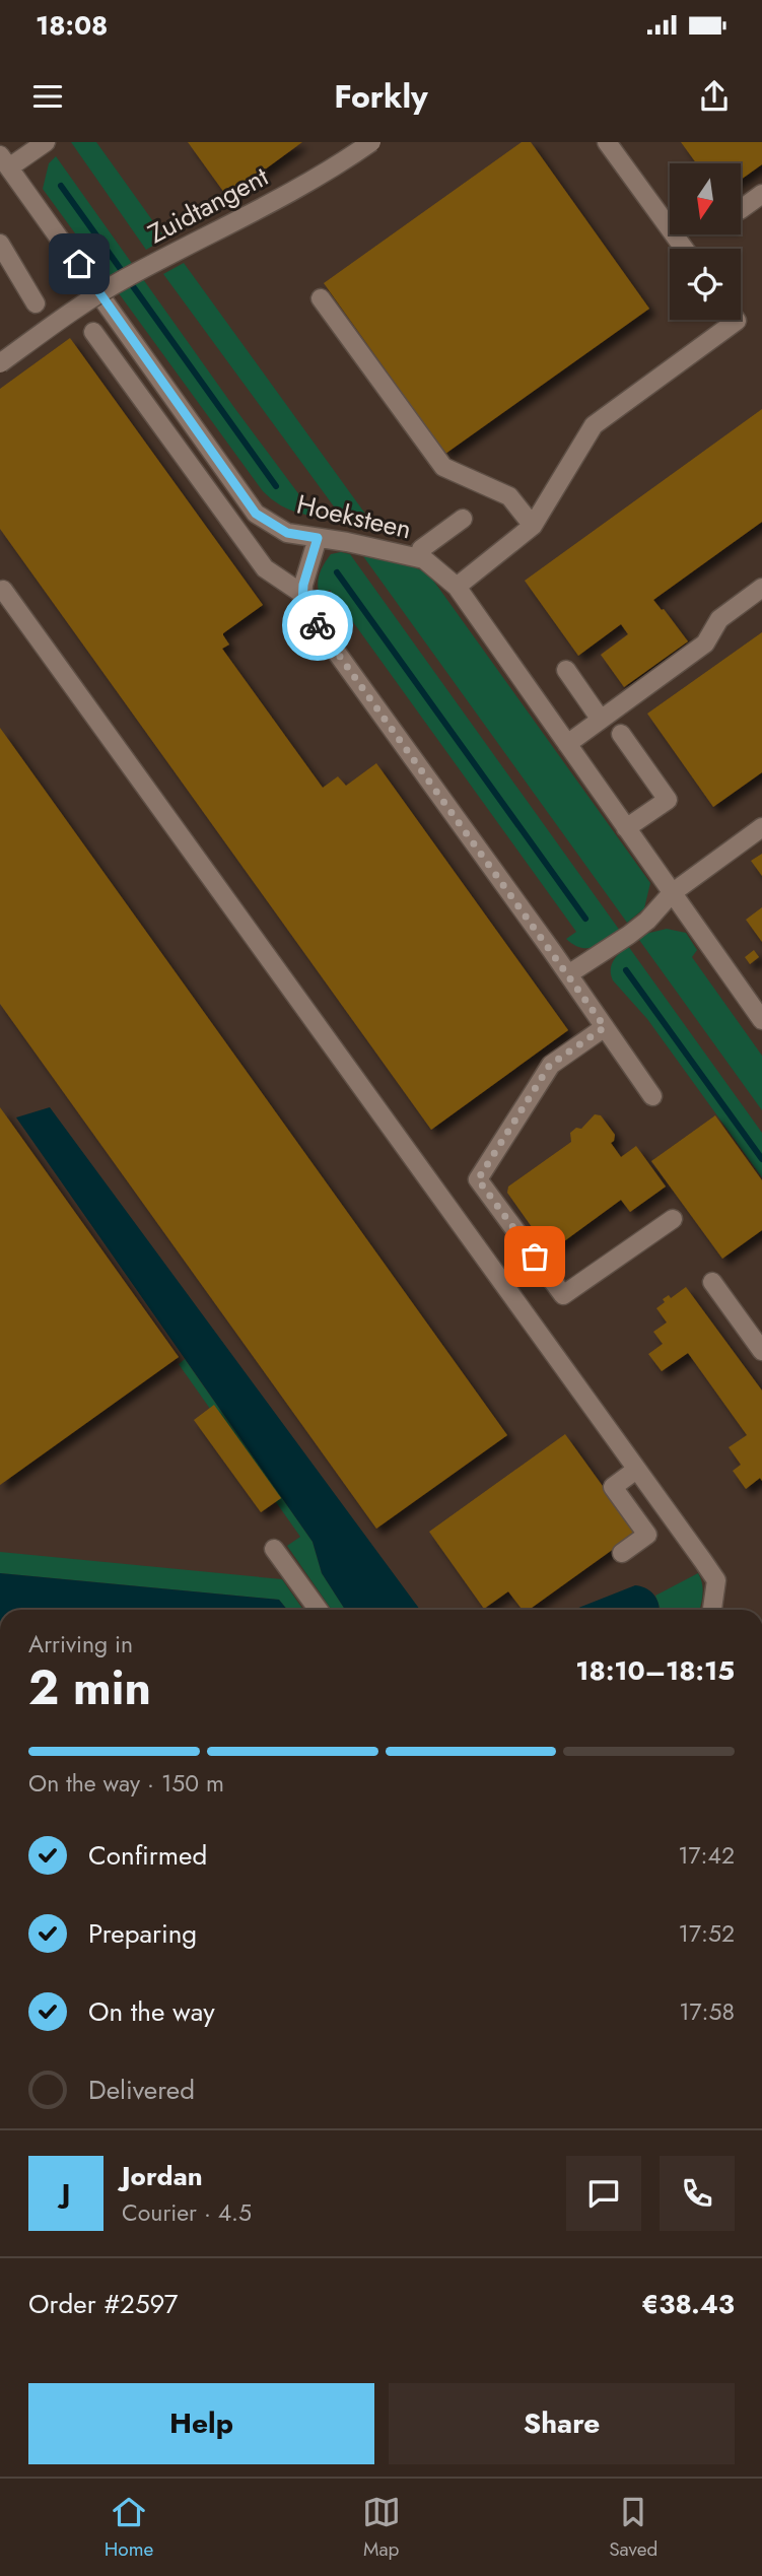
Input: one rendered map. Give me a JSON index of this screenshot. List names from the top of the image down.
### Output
{
  "streets": {
    "street": ["Zuidtangent", "Hoeksteen"]
  },
  "north": "bottom",
  "page": {
    "status": "18:08",
    "header": "Forkly",
    "heading": ["2 min", "Arriving in", "18:10–18:15"],
    "panel": [
      "Jordan",
      "Courier · 4.5",
      "Order #2597",
      "€38.43"
    ],
    "bar": "On the way · 150 m",
    "list": [
      ["Confirmed", "17:42"],
      ["Preparing", "17:52"],
      ["On the way", "17:58"],
      "Delivered"
    ],
    "round": "J",
    "buttons": ["Help", "Share"],
    "tabs": ["Home", "Map", "Saved"]
  }
}
